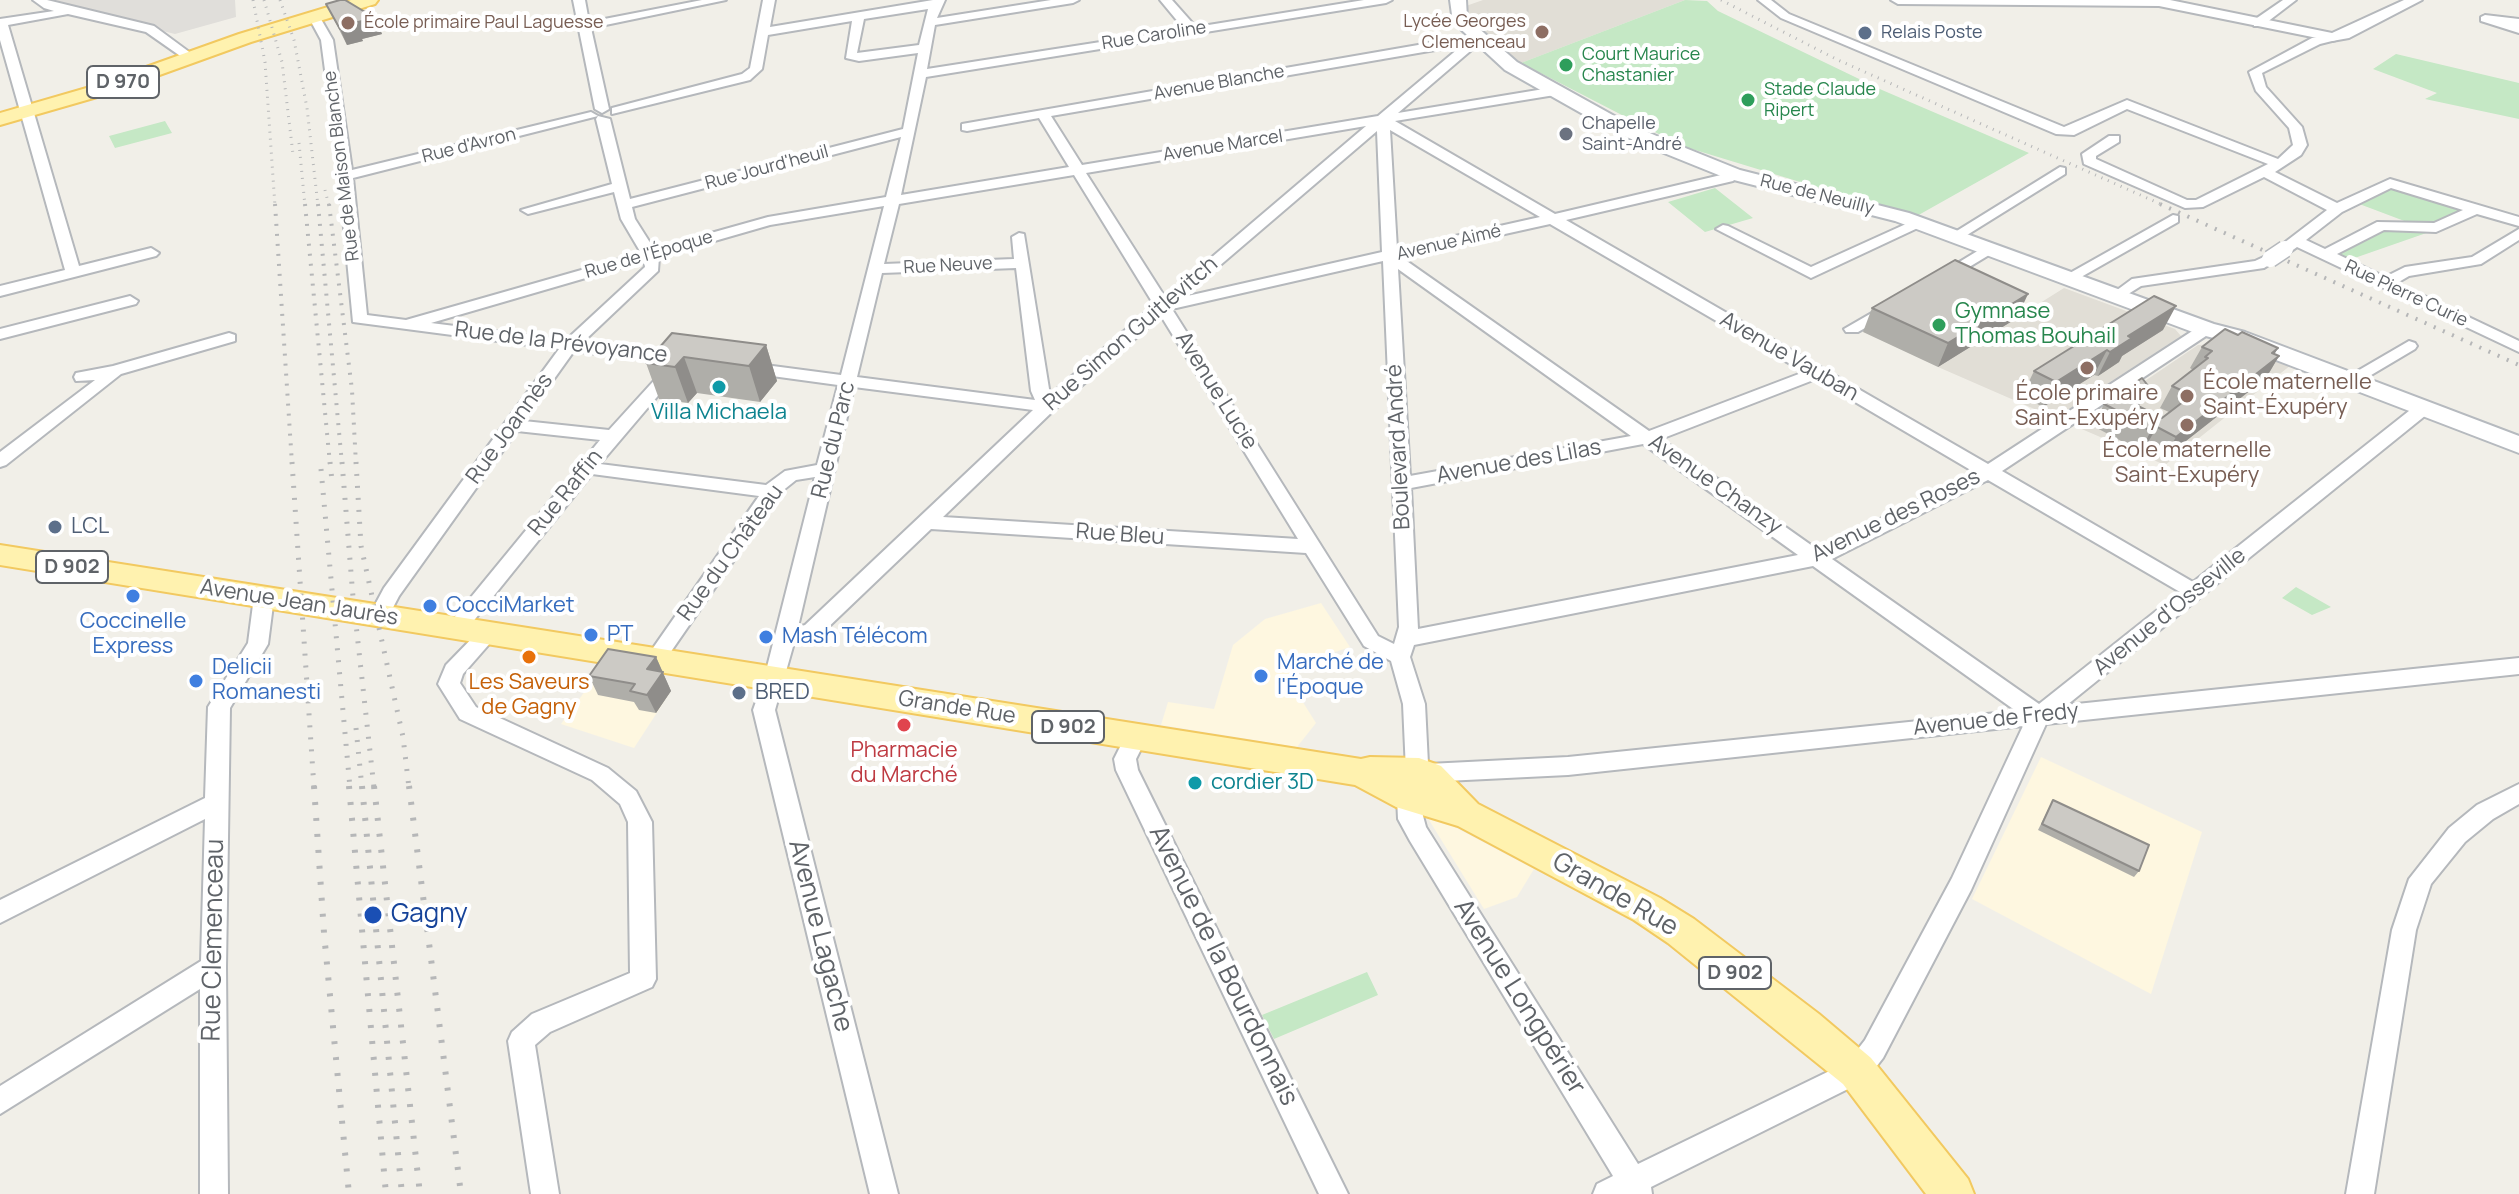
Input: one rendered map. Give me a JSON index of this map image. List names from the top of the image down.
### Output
{
  "streets": {
    "main road": [
      "D 970",
      "Rue de Neuilly",
      "D 902",
      "Avenue Jean Jaurès",
      "Grande Rue"
    ],
    "street": [
      "Rue Caroline",
      "Avenue Blanche",
      "Rue d'Avron",
      "Avenue Marcel",
      "Rue de Maison Blanche",
      "Rue Jourd'heuil",
      "Avenue Aimé",
      "Rue de l'Époque",
      "Rue Neuve",
      "Rue Pierre Curie",
      "Rue Simon Guitlevitch",
      "Rue de la Prévoyance",
      "Avenue Vauban",
      "Avenue Lucie",
      "Rue Joannès",
      "Rue du Parc",
      "Boulevard André",
      "Avenue des Lilas",
      "Avenue Chanzy",
      "Rue Raffin",
      "Avenue des Roses",
      "Rue Bleu",
      "Rue du Château",
      "Avenue d'Osseville",
      "Avenue de Fredy",
      "Avenue Lagache",
      "Rue Clemenceau",
      "Avenue de la Bourdonnais",
      "Avenue Longpérier"
    ]
  },
  "crossings": [
    ["Rue Caroline", "Rue du Parc"],
    ["D 970", "Rue de Maison Blanche"],
    ["Avenue Blanche", "Rue de Neuilly"],
    ["Avenue Blanche", "Rue Simon Guitlevitch"],
    ["Avenue Blanche", "Avenue Lucie"],
    ["Rue d'Avron", "Rue de Maison Blanche"],
    ["Avenue Marcel", "Rue de Neuilly"],
    ["Avenue Marcel", "Rue de l'Époque"],
    ["Avenue Marcel", "Rue Simon Guitlevitch"],
    ["Avenue Marcel", "Avenue Vauban"],
    ["Avenue Marcel", "Avenue Lucie"],
    ["Avenue Marcel", "Rue du Parc"],
    ["Avenue Marcel", "Boulevard André"],
    ["Rue de Maison Blanche", "Rue de la Prévoyance"],
    ["Rue Jourd'heuil", "Rue du Parc"],
    ["Rue de Neuilly", "Avenue Aimé"],
    ["Rue de Neuilly", "Rue Simon Guitlevitch"],
    ["Rue de Neuilly", "Avenue des Roses"],
    ["Rue de Neuilly", "Avenue d'Osseville"],
    ["Avenue Aimé", "Rue Simon Guitlevitch"],
    ["Avenue Aimé", "Avenue Vauban"],
    ["Avenue Aimé", "Avenue Lucie"],
    ["Avenue Aimé", "Boulevard André"],
    ["Avenue Aimé", "Avenue Chanzy"],
    ["Rue de l'Époque", "Rue de la Prévoyance"],
    ["Rue de l'Époque", "Rue Joannès"],
    ["Rue de l'Époque", "Rue du Parc"],
    ["Rue Neuve", "Rue du Parc"],
    ["Rue Simon Guitlevitch", "Avenue Vauban"],
    ["Rue Simon Guitlevitch", "Avenue Lucie"],
    ["Rue Simon Guitlevitch", "Rue du Parc"],
    ["Rue Simon Guitlevitch", "Boulevard André"],
    ["Rue Simon Guitlevitch", "Rue Bleu"],
    ["Rue de la Prévoyance", "Rue Joannès"],
    ["Rue de la Prévoyance", "Rue Raffin"],
    ["Avenue Vauban", "Boulevard André"],
    ["Avenue Vauban", "Avenue des Lilas"],
    ["Avenue Vauban", "Avenue des Roses"],
    ["Avenue Vauban", "Avenue d'Osseville"],
    ["Avenue Lucie", "Boulevard André"],
    ["Avenue Lucie", "Avenue des Roses"],
    ["Avenue Lucie", "Rue Bleu"],
    ["Rue Joannès", "Rue Raffin"],
    ["Rue Joannès", "Avenue Jean Jaurès"],
    ["Rue du Parc", "Rue du Château"],
    ["Rue du Parc", "Grande Rue"],
    ["Rue du Parc", "Avenue Lagache"],
    ["Boulevard André", "Avenue des Lilas"],
    ["Boulevard André", "Avenue Chanzy"],
    ["Boulevard André", "Avenue des Roses"],
    ["Boulevard André", "Grande Rue"],
    ["Boulevard André", "Avenue de Fredy"],
    ["Boulevard André", "Avenue Longpérier"],
    ["Avenue des Lilas", "Avenue Chanzy"],
    ["Avenue Chanzy", "Avenue des Roses"],
    ["Avenue Chanzy", "Avenue d'Osseville"],
    ["Avenue Chanzy", "Avenue de Fredy"],
    ["Rue Raffin", "Avenue Jean Jaurès"],
    ["Rue du Château", "Grande Rue"],
    ["Avenue Jean Jaurès", "Grande Rue"],
    ["Avenue Jean Jaurès", "Rue Clemenceau"],
    ["Avenue d'Osseville", "Grande Rue"],
    ["Avenue d'Osseville", "Avenue de Fredy"],
    ["Grande Rue", "Avenue de Fredy"],
    ["Grande Rue", "Avenue Lagache"],
    ["Grande Rue", "Avenue de la Bourdonnais"],
    ["Grande Rue", "Avenue Longpérier"],
    ["Avenue de Fredy", "Avenue Longpérier"]
  ],
  "places": [
    "École primaire Paul Laguesse",
    "Lycée Georges Clemenceau",
    "Relais Poste",
    "Court Maurice Chastanier",
    "Stade Claude Ripert",
    "Chapelle Saint-André",
    "Gymnase Thomas Bouhail",
    "École primaire Saint-Exupéry",
    "Villa Michaela",
    "École maternelle Saint-Éxupéry",
    "École maternelle Saint-Exupéry",
    "LCL",
    "Coccinelle Express",
    "CocciMarket",
    "PT",
    "Mash Télécom",
    "Les Saveurs de Gagny",
    "Marché de l'Époque",
    "Delicii Romanesti",
    "BRED",
    "Pharmacie du Marché",
    "cordier 3D",
    "Gagny"
  ]
}
